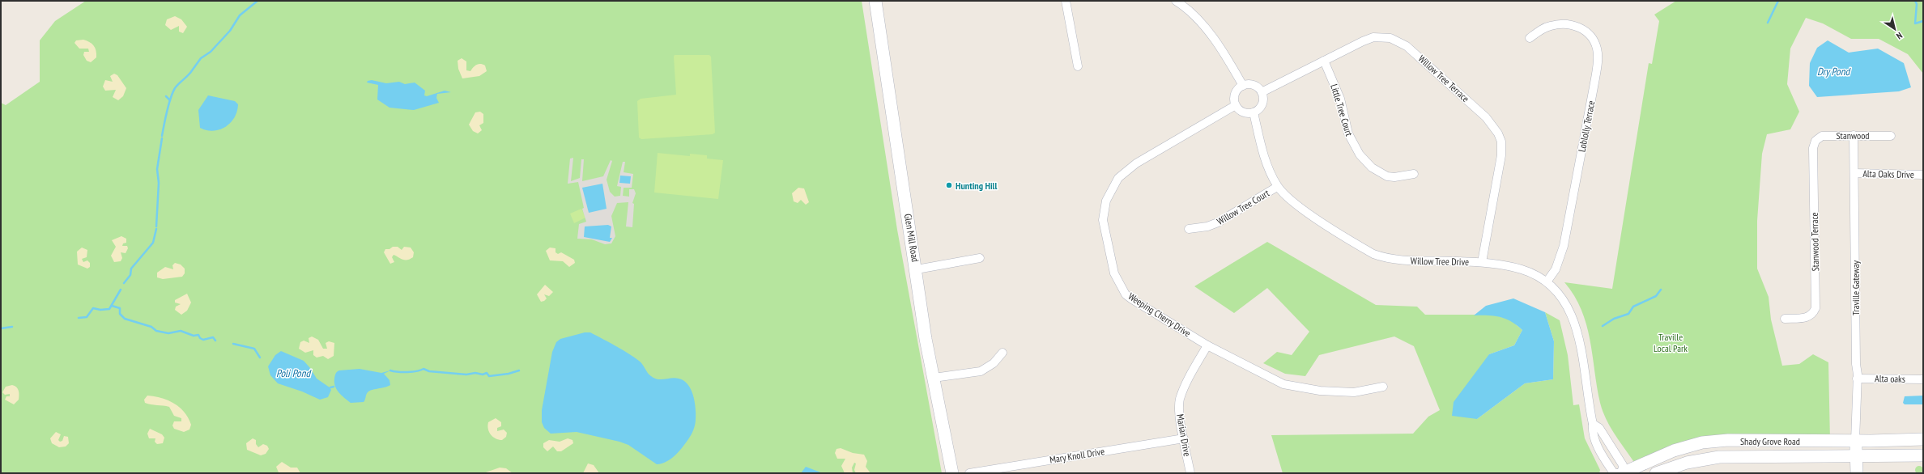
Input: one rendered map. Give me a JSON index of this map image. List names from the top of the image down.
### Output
{
  "streets": {
    "main road": ["Glen Mill Road", "Shady Grove Road"],
    "street": [
      "Willow Tree Terrace",
      "Little Tree Court",
      "Loblolly Terrace",
      "Stanwood",
      "Alta Oaks Drive",
      "Willow Tree Court",
      "Stanwood Terrace",
      "Willow Tree Drive",
      "Traville Gateway",
      "Weeping Cherry Drive",
      "Alta oaks",
      "Marian Drive",
      "Mary Knoll Drive"
    ]
  },
  "crossings": [
    ["Willow Tree Terrace", "Little Tree Court"],
    ["Willow Tree Terrace", "Willow Tree Drive"],
    ["Willow Tree Terrace", "Weeping Cherry Drive"],
    ["Loblolly Terrace", "Willow Tree Drive"],
    ["Stanwood", "Stanwood Terrace"],
    ["Stanwood", "Traville Gateway"],
    ["Alta Oaks Drive", "Traville Gateway"],
    ["Willow Tree Court", "Willow Tree Drive"],
    ["Willow Tree Drive", "Weeping Cherry Drive"],
    ["Willow Tree Drive", "Shady Grove Road"],
    ["Traville Gateway", "Alta oaks"],
    ["Traville Gateway", "Shady Grove Road"],
    ["Weeping Cherry Drive", "Marian Drive"],
    ["Marian Drive", "Mary Knoll Drive"]
  ],
  "water": ["Dry Pond", "Poli Pond"],
  "parks": ["Traville Local Park"],
  "places": ["Hunting Hill"],
  "north": "bottom right"
}
